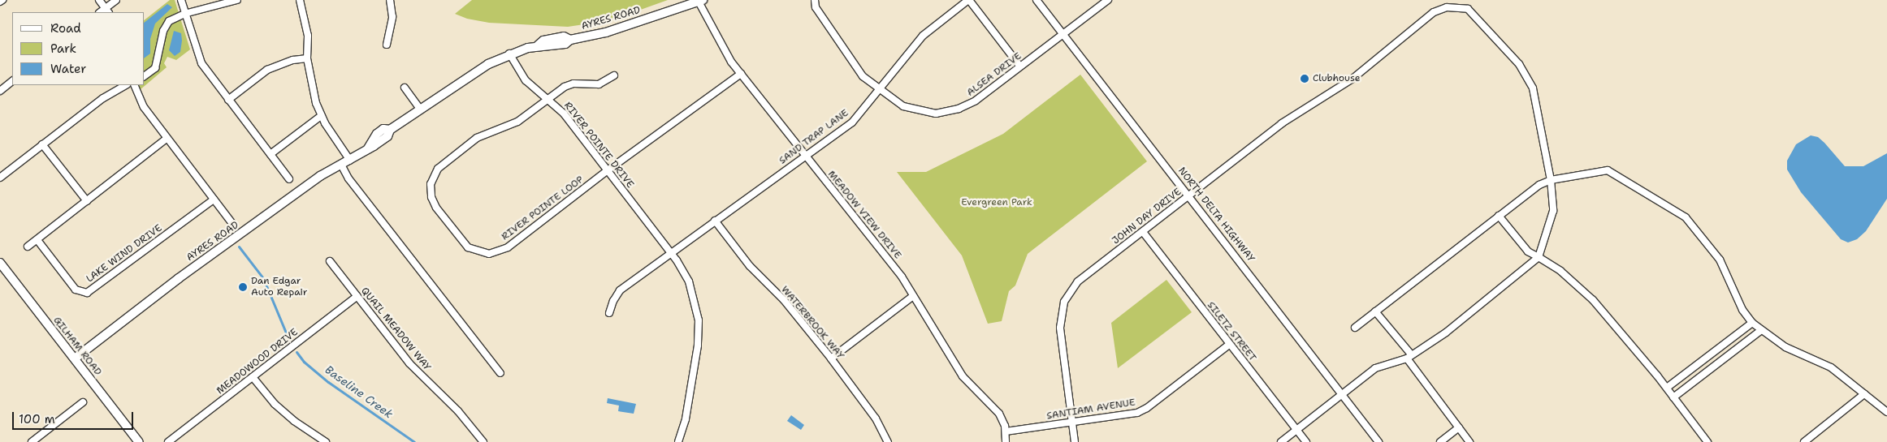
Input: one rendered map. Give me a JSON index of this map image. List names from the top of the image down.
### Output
{
  "streets": {
    "street": [
      "AYRES ROAD",
      "ALSEA DRIVE",
      "SAND TRAP LANE",
      "RIVER POINTE DRIVE",
      "RIVER POINTE LOOP",
      "MEADOW VIEW DRIVE",
      "NORTH DELTA HIGHWAY",
      "JOHN DAY DRIVE",
      "LAKE WIND DRIVE",
      "WATERBROOK WAY",
      "QUAIL MEADOW WAY",
      "SILETZ STREET",
      "GILHAM ROAD",
      "MEADOWOOD DRIVE",
      "SANTIAM AVENUE"
    ]
  },
  "crossings": [
    ["AYRES ROAD", "RIVER POINTE DRIVE"],
    ["AYRES ROAD", "MEADOW VIEW DRIVE"],
    ["AYRES ROAD", "GILHAM ROAD"],
    ["ALSEA DRIVE", "SAND TRAP LANE"],
    ["ALSEA DRIVE", "NORTH DELTA HIGHWAY"],
    ["SAND TRAP LANE", "RIVER POINTE DRIVE"],
    ["SAND TRAP LANE", "MEADOW VIEW DRIVE"],
    ["SAND TRAP LANE", "WATERBROOK WAY"],
    ["RIVER POINTE DRIVE", "RIVER POINTE LOOP"],
    ["RIVER POINTE LOOP", "MEADOW VIEW DRIVE"],
    ["MEADOW VIEW DRIVE", "SANTIAM AVENUE"],
    ["NORTH DELTA HIGHWAY", "JOHN DAY DRIVE"],
    ["JOHN DAY DRIVE", "SILETZ STREET"],
    ["JOHN DAY DRIVE", "SANTIAM AVENUE"],
    ["QUAIL MEADOW WAY", "MEADOWOOD DRIVE"],
    ["SILETZ STREET", "SANTIAM AVENUE"]
  ],
  "water": ["Baseline Creek"],
  "parks": ["Evergreen Park"],
  "places": ["Clubhouse", "Dan Edgar Auto Repair"],
  "legend": ["Road", "Park", "Water"],
  "scale_bar": "100 m"
}
